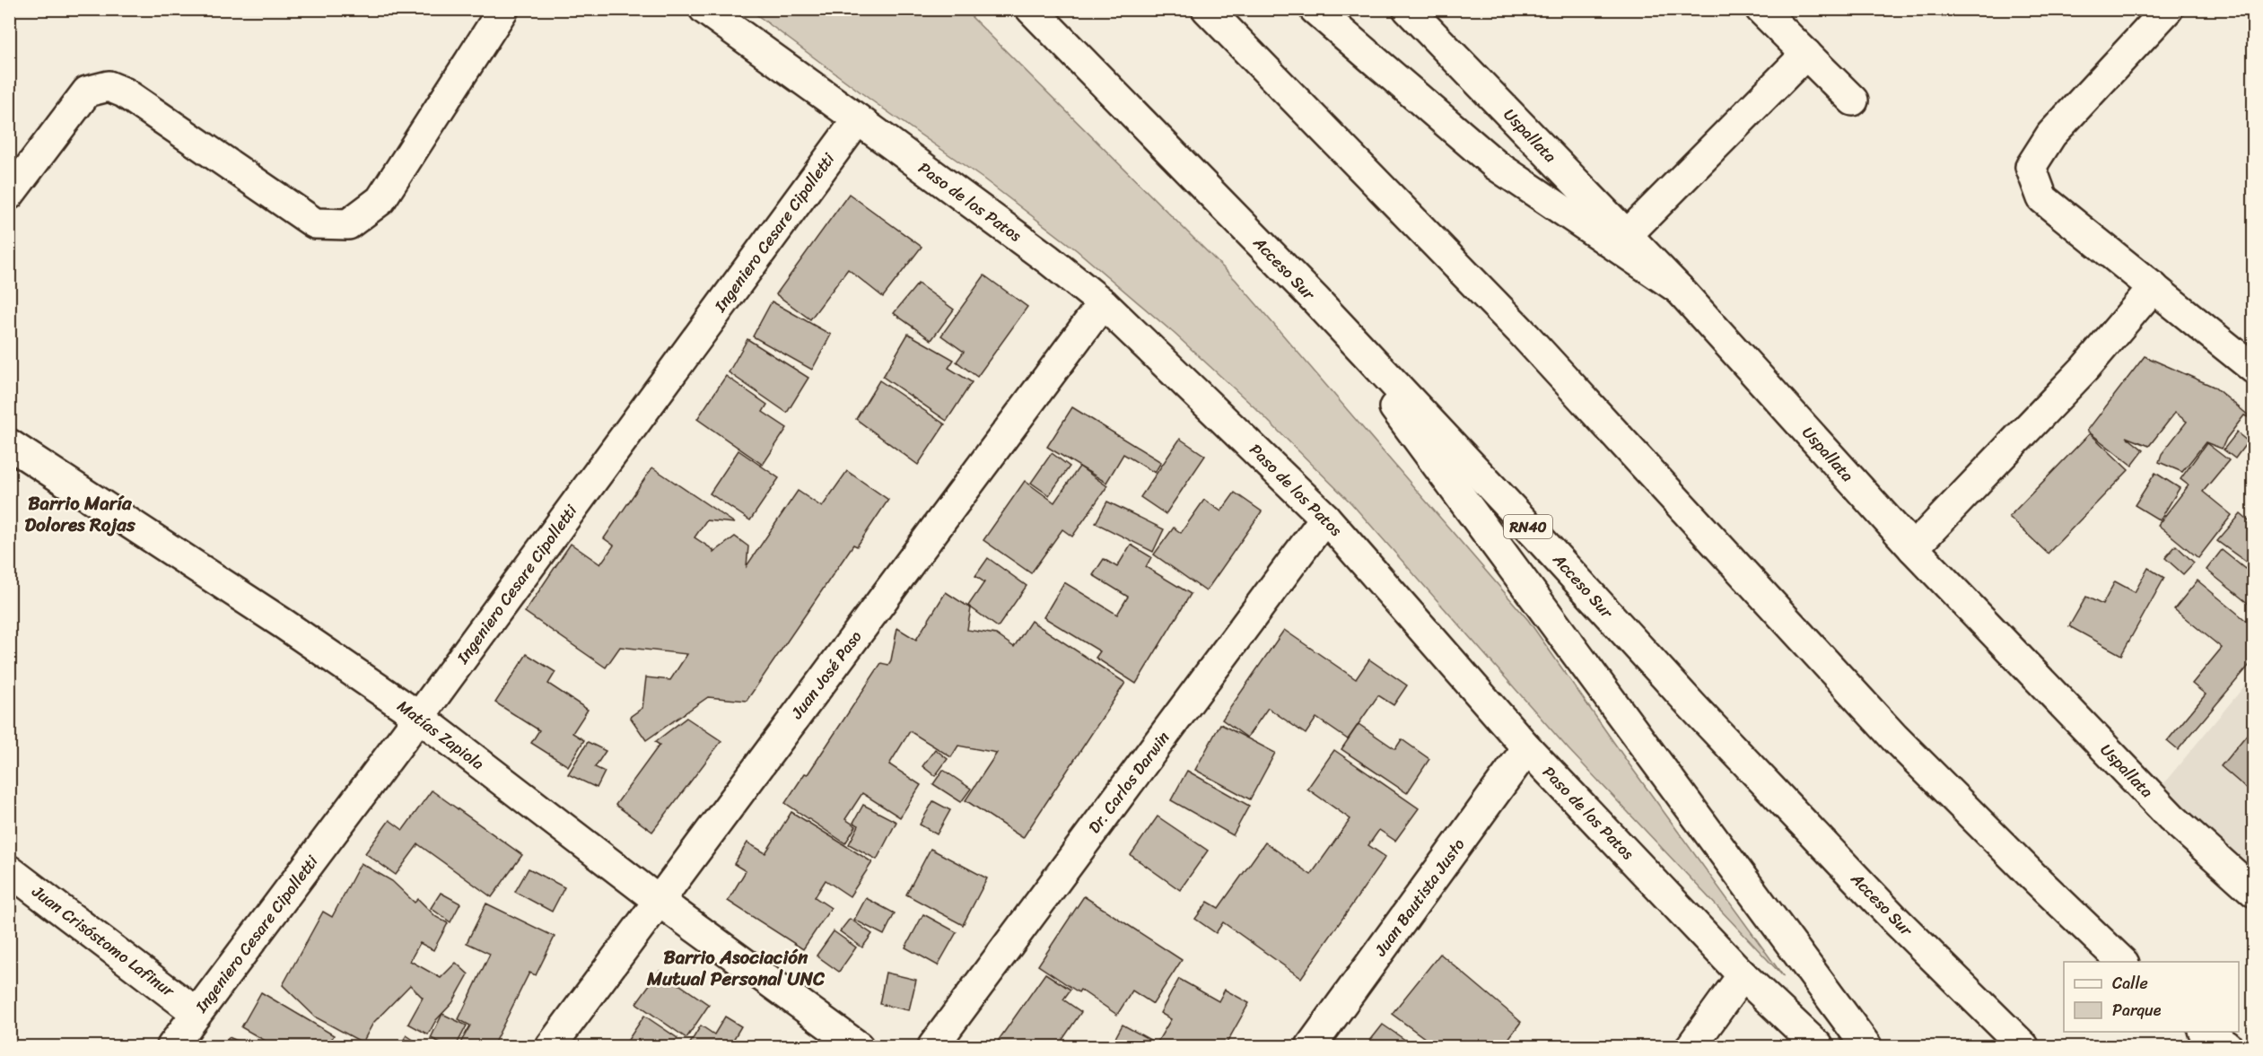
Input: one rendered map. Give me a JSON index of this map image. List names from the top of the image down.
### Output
{
  "streets": {
    "main road": [
      "Uspallata",
      "Paso de los Patos",
      "Ingeniero Cesare Cipolletti",
      "Acceso Sur",
      "RN40",
      "Juan José Paso",
      "Matías Zapiola",
      "Dr. Carlos Darwin",
      "Juan Bautista Justo",
      "Juan Crisóstomo Lafinur"
    ]
  },
  "crossings": [
    ["Paso de los Patos", "Ingeniero Cesare Cipolletti"],
    ["Paso de los Patos", "Juan José Paso"],
    ["Paso de los Patos", "Dr. Carlos Darwin"],
    ["Paso de los Patos", "Juan Bautista Justo"],
    ["Ingeniero Cesare Cipolletti", "Matías Zapiola"],
    ["Ingeniero Cesare Cipolletti", "Juan Crisóstomo Lafinur"],
    ["Juan José Paso", "Matías Zapiola"]
  ],
  "districts": ["Barrio María Dolores Rojas", "Barrio Asociación Mutual Personal UNC"],
  "legend": ["Calle", "Parque"]
}
